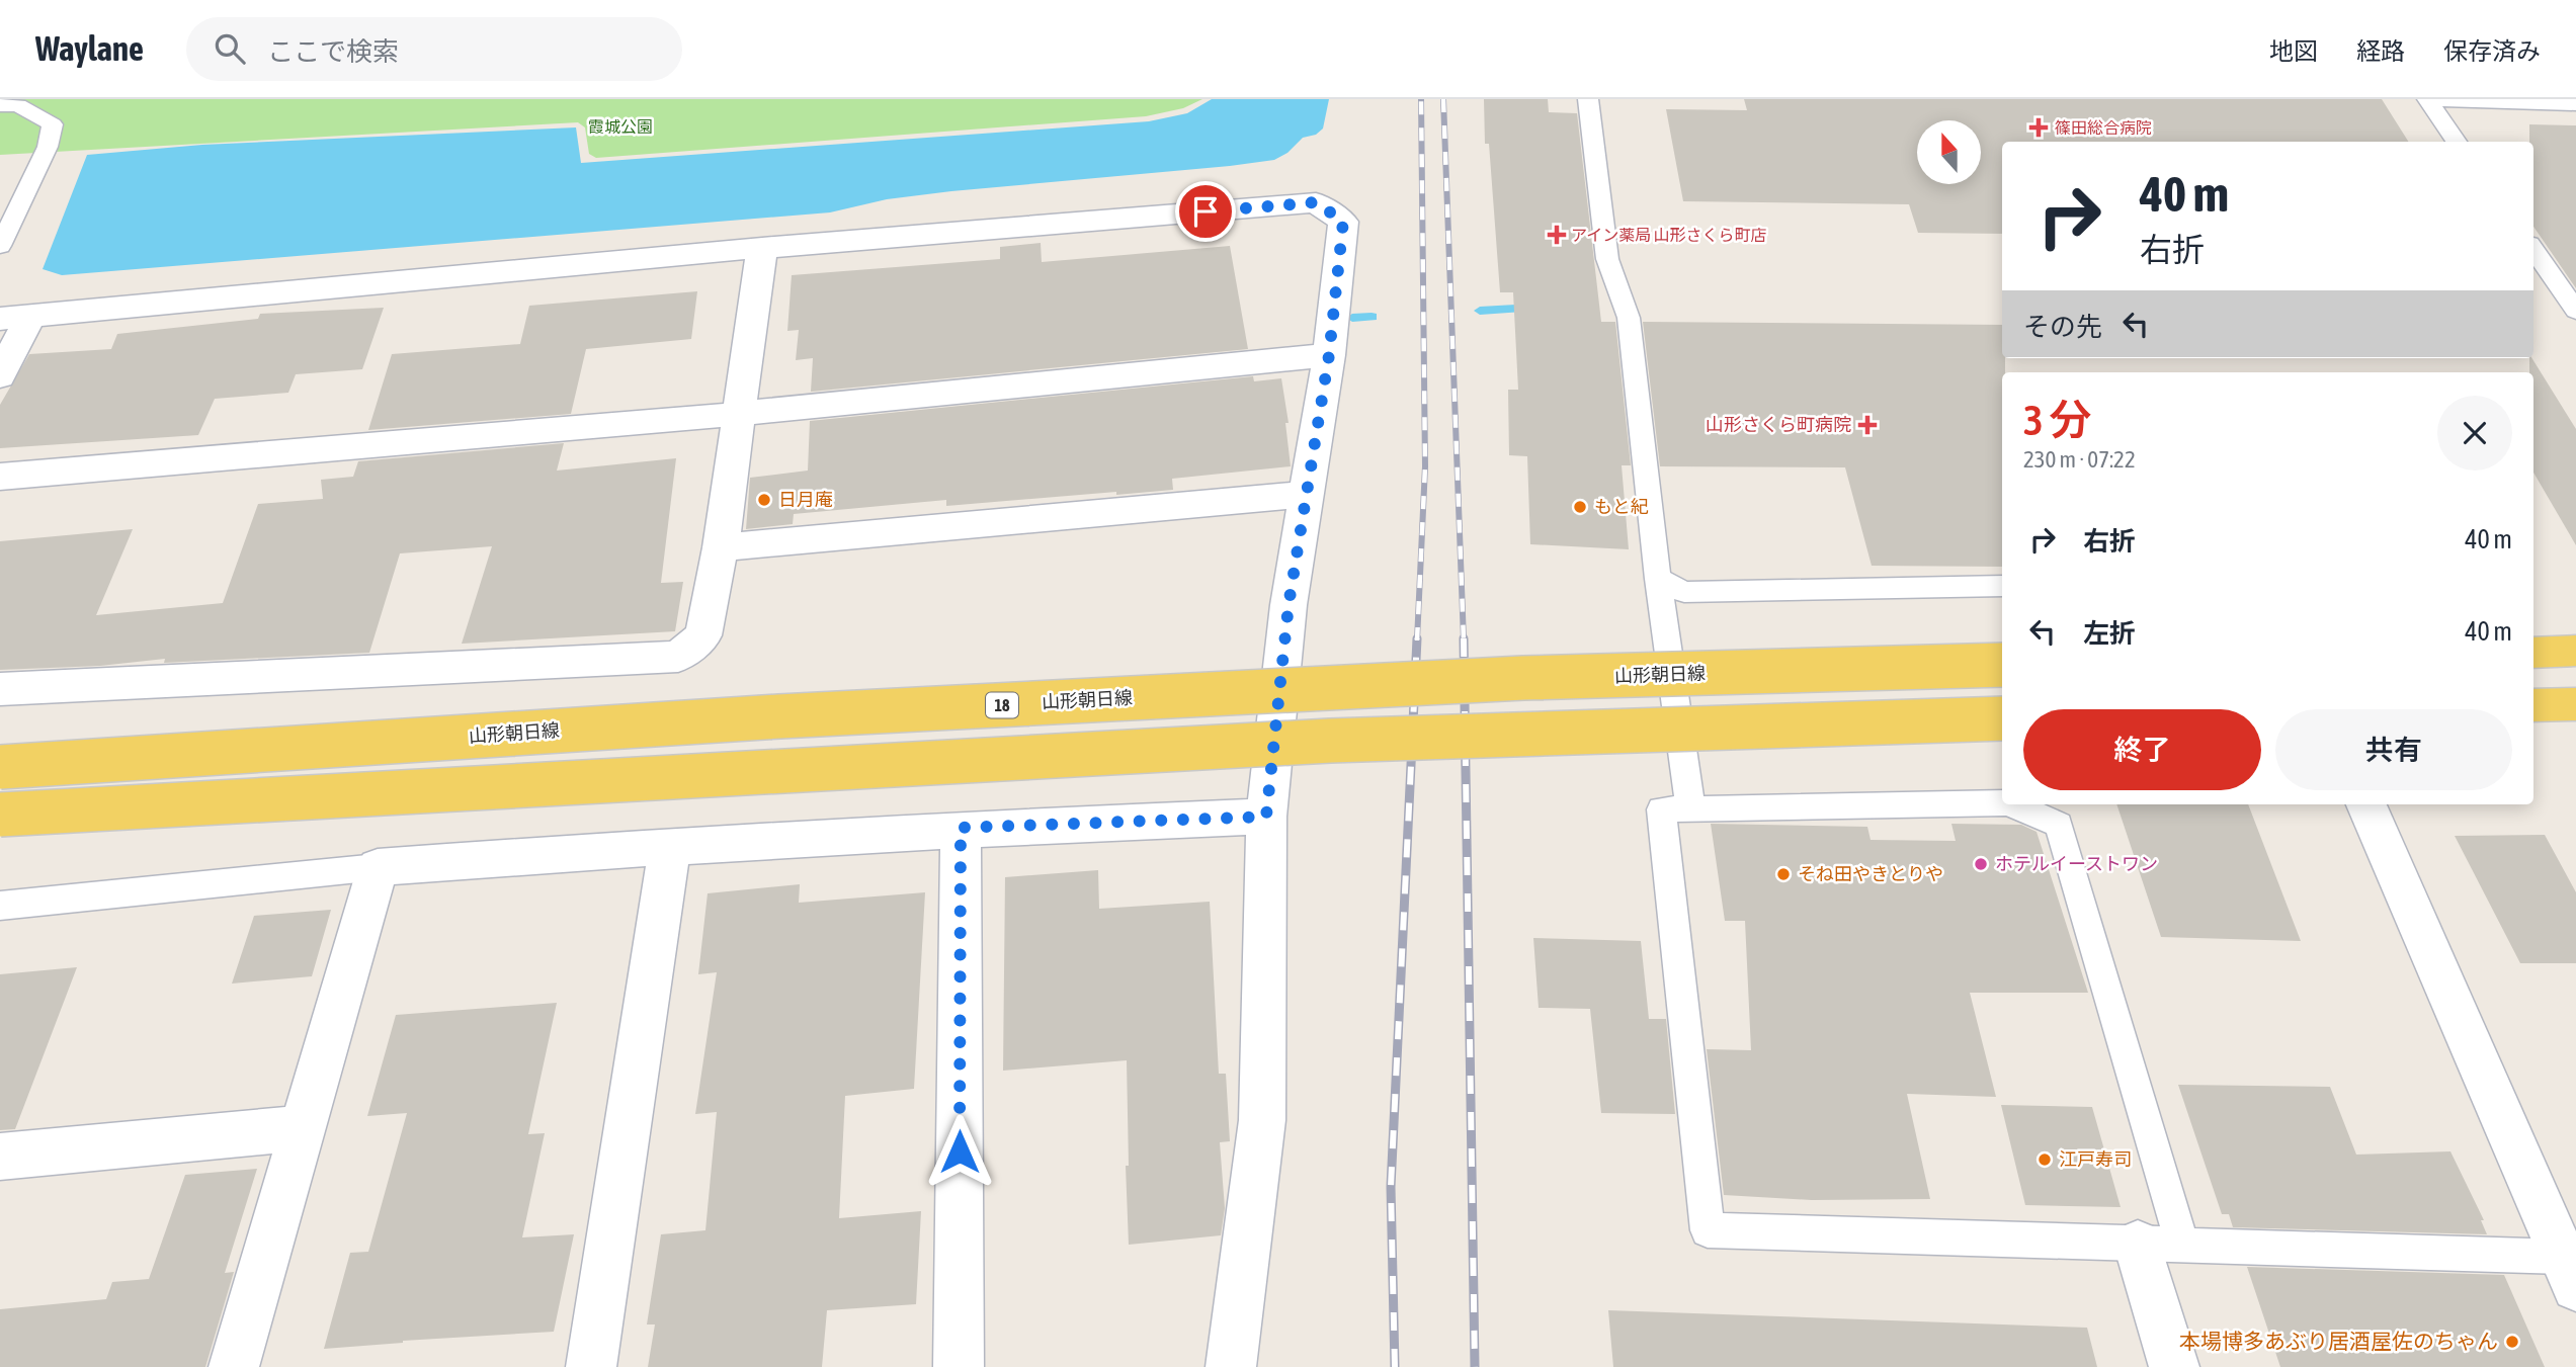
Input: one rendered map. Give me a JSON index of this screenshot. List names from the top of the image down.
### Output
{
  "streets": {
    "main road": ["山形朝日線", "18"]
  },
  "parks": ["霞城公園"],
  "places": {
    "health": ["篠田総合病院", "アイン薬局 山形さくら町店", "山形さくら町病院"],
    "other": [
      "日月庵",
      "もと紀",
      "ホテルイーストワン",
      "そね田やきとりや",
      "江戸寿司",
      "本場博多あぶり居酒屋佐のちゃん"
    ]
  },
  "north": "top",
  "page": {
    "header": "Waylane",
    "search": "ここで検索",
    "nav": ["地図", "経路", "保存済み"],
    "turn": ["40 m", "右折"],
    "then": "その先",
    "heading": ["3 分", "230 m · 07:22"],
    "list": [
      {
        "name": "右折",
        "value": "40 m"
      },
      {
        "name": "左折",
        "value": "40 m"
      }
    ],
    "buttons": ["終了", "共有"]
  }
}
